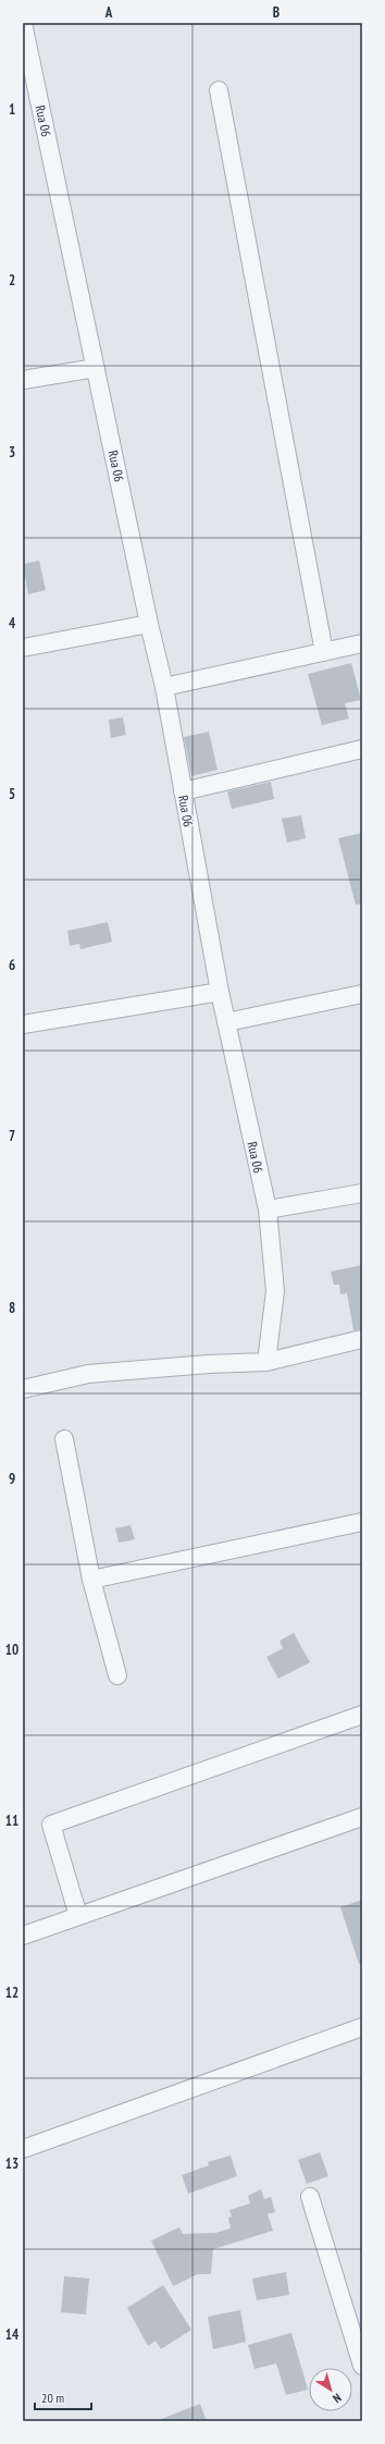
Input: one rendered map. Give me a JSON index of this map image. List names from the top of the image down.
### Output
{
  "streets": {
    "street": ["Rua 06"]
  },
  "scale_bar": "20 m",
  "north": "bottom right",
  "grid": {
    "columns": ["A", "B"],
    "rows": [
      "1",
      "2",
      "3",
      "4",
      "5",
      "6",
      "7",
      "8",
      "9",
      "10",
      "11",
      "12",
      "13",
      "14"
    ]
  }
}
